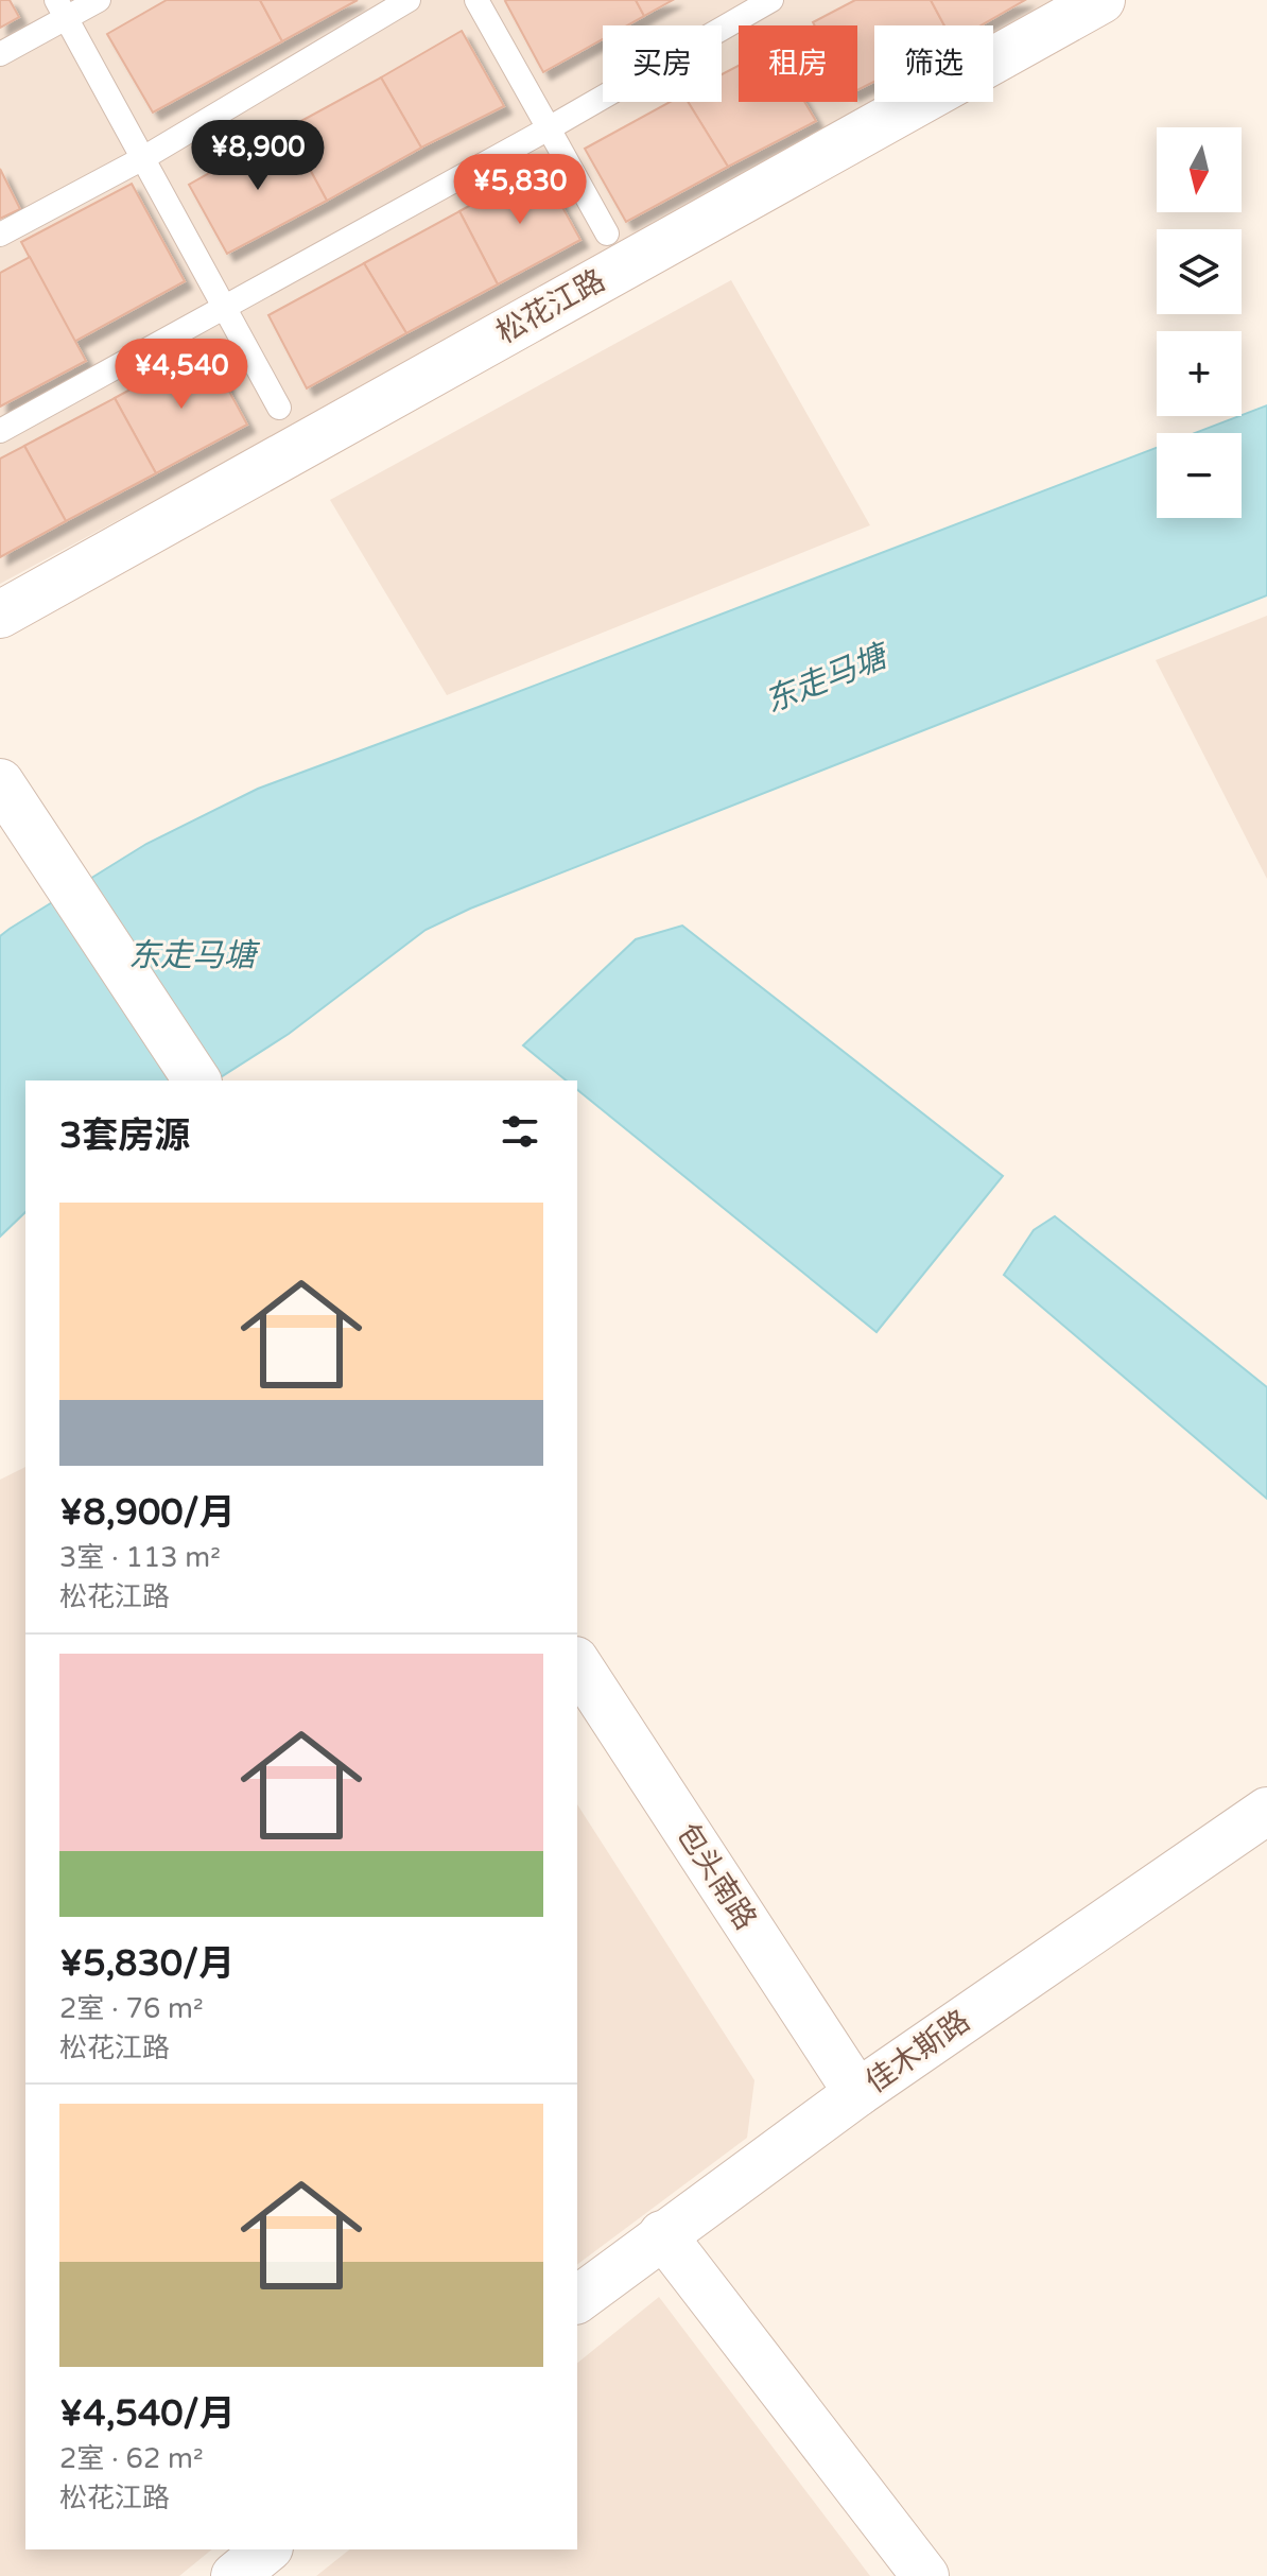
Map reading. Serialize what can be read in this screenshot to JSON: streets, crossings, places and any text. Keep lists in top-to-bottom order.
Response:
{
  "streets": {
    "street": ["松花江路", "包头南路", "佳木斯路"]
  },
  "crossings": [
    ["包头南路", "佳木斯路"]
  ],
  "water": ["东走马塘"],
  "north": "bottom",
  "page": {
    "chip": ["买房", "租房", "筛选"],
    "price": ["¥8,900", "¥5,830", "¥4,540"],
    "map_buttons": ["+", "−"],
    "heading": "3套房源",
    "list": [
      {
        "name": "¥8,900/月",
        "note": "3室 · 113 m² · 松花江路"
      },
      {
        "name": "¥5,830/月",
        "note": "2室 · 76 m² · 松花江路"
      },
      {
        "name": "¥4,540/月",
        "note": "2室 · 62 m² · 松花江路"
      }
    ]
  }
}
